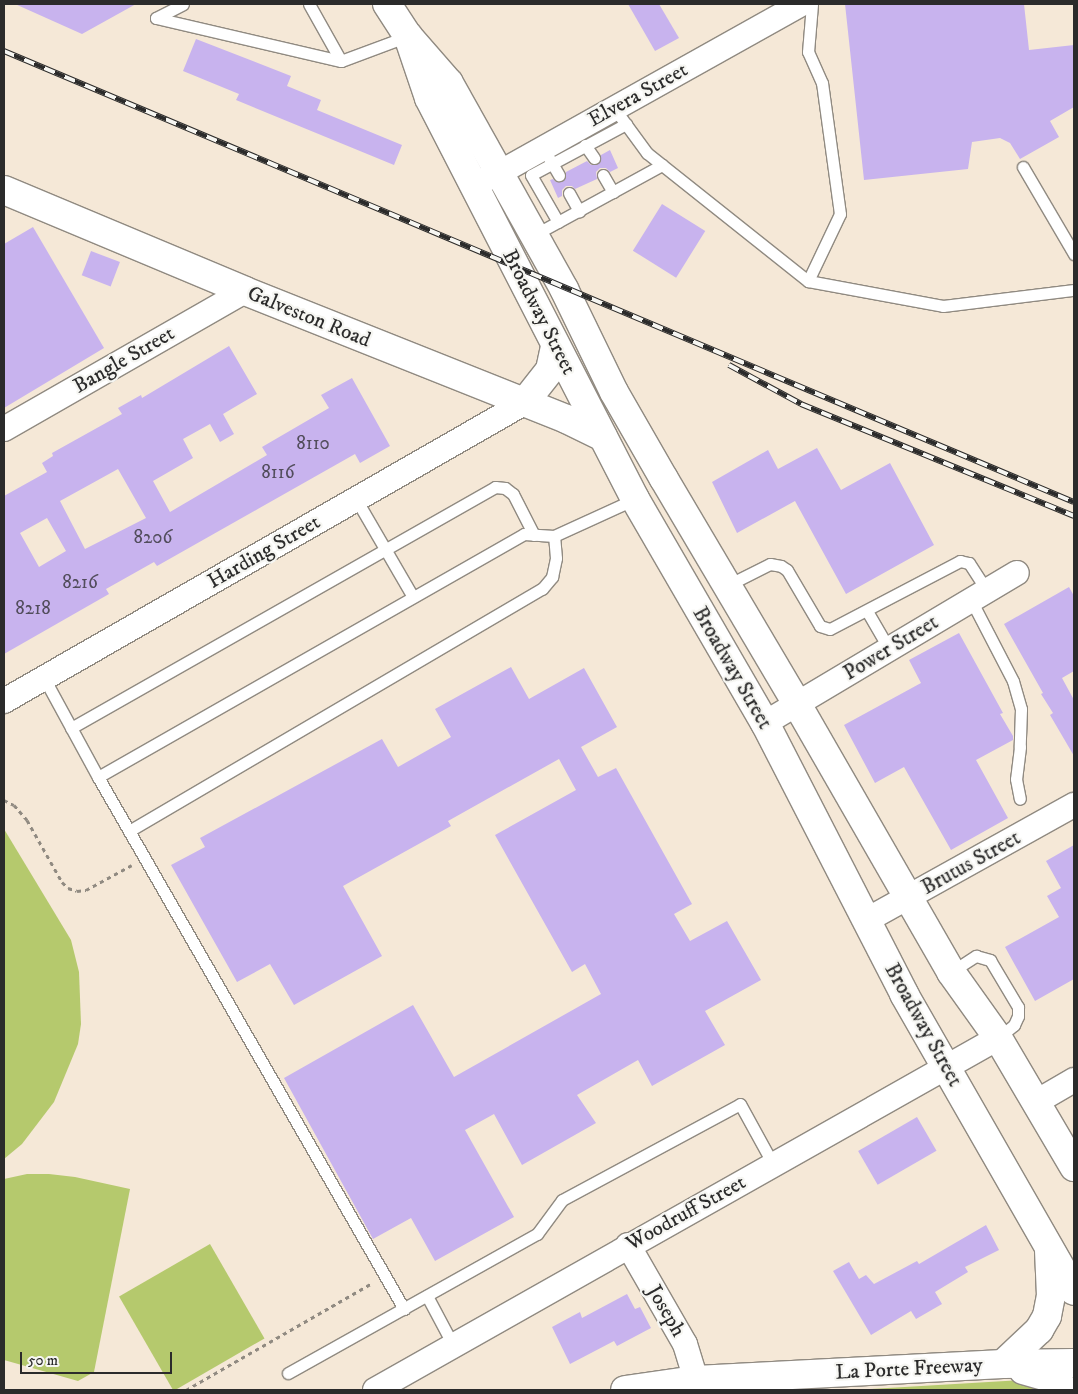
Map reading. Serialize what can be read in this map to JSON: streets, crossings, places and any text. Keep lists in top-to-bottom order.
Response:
{
  "streets": {
    "main road": ["Broadway Street", "Galveston Road", "La Porte Freeway"],
    "street": [
      "Elvera Street",
      "Bangle Street",
      "Harding Street",
      "Power Street",
      "Brutus Street",
      "Woodruff Street",
      "Joseph"
    ]
  },
  "crossings": [
    ["Elvera Street", "Broadway Street"],
    ["Broadway Street", "Galveston Road"],
    ["Broadway Street", "Power Street"],
    ["Broadway Street", "Brutus Street"],
    ["Broadway Street", "Woodruff Street"],
    ["Galveston Road", "Bangle Street"],
    ["Galveston Road", "Harding Street"],
    ["Woodruff Street", "Joseph"],
    ["Joseph", "La Porte Freeway"]
  ],
  "house_numbers": [
    "8110",
    "8116",
    "8206",
    "8216",
    "8218"
  ],
  "scale_bar": "50 m"
}
